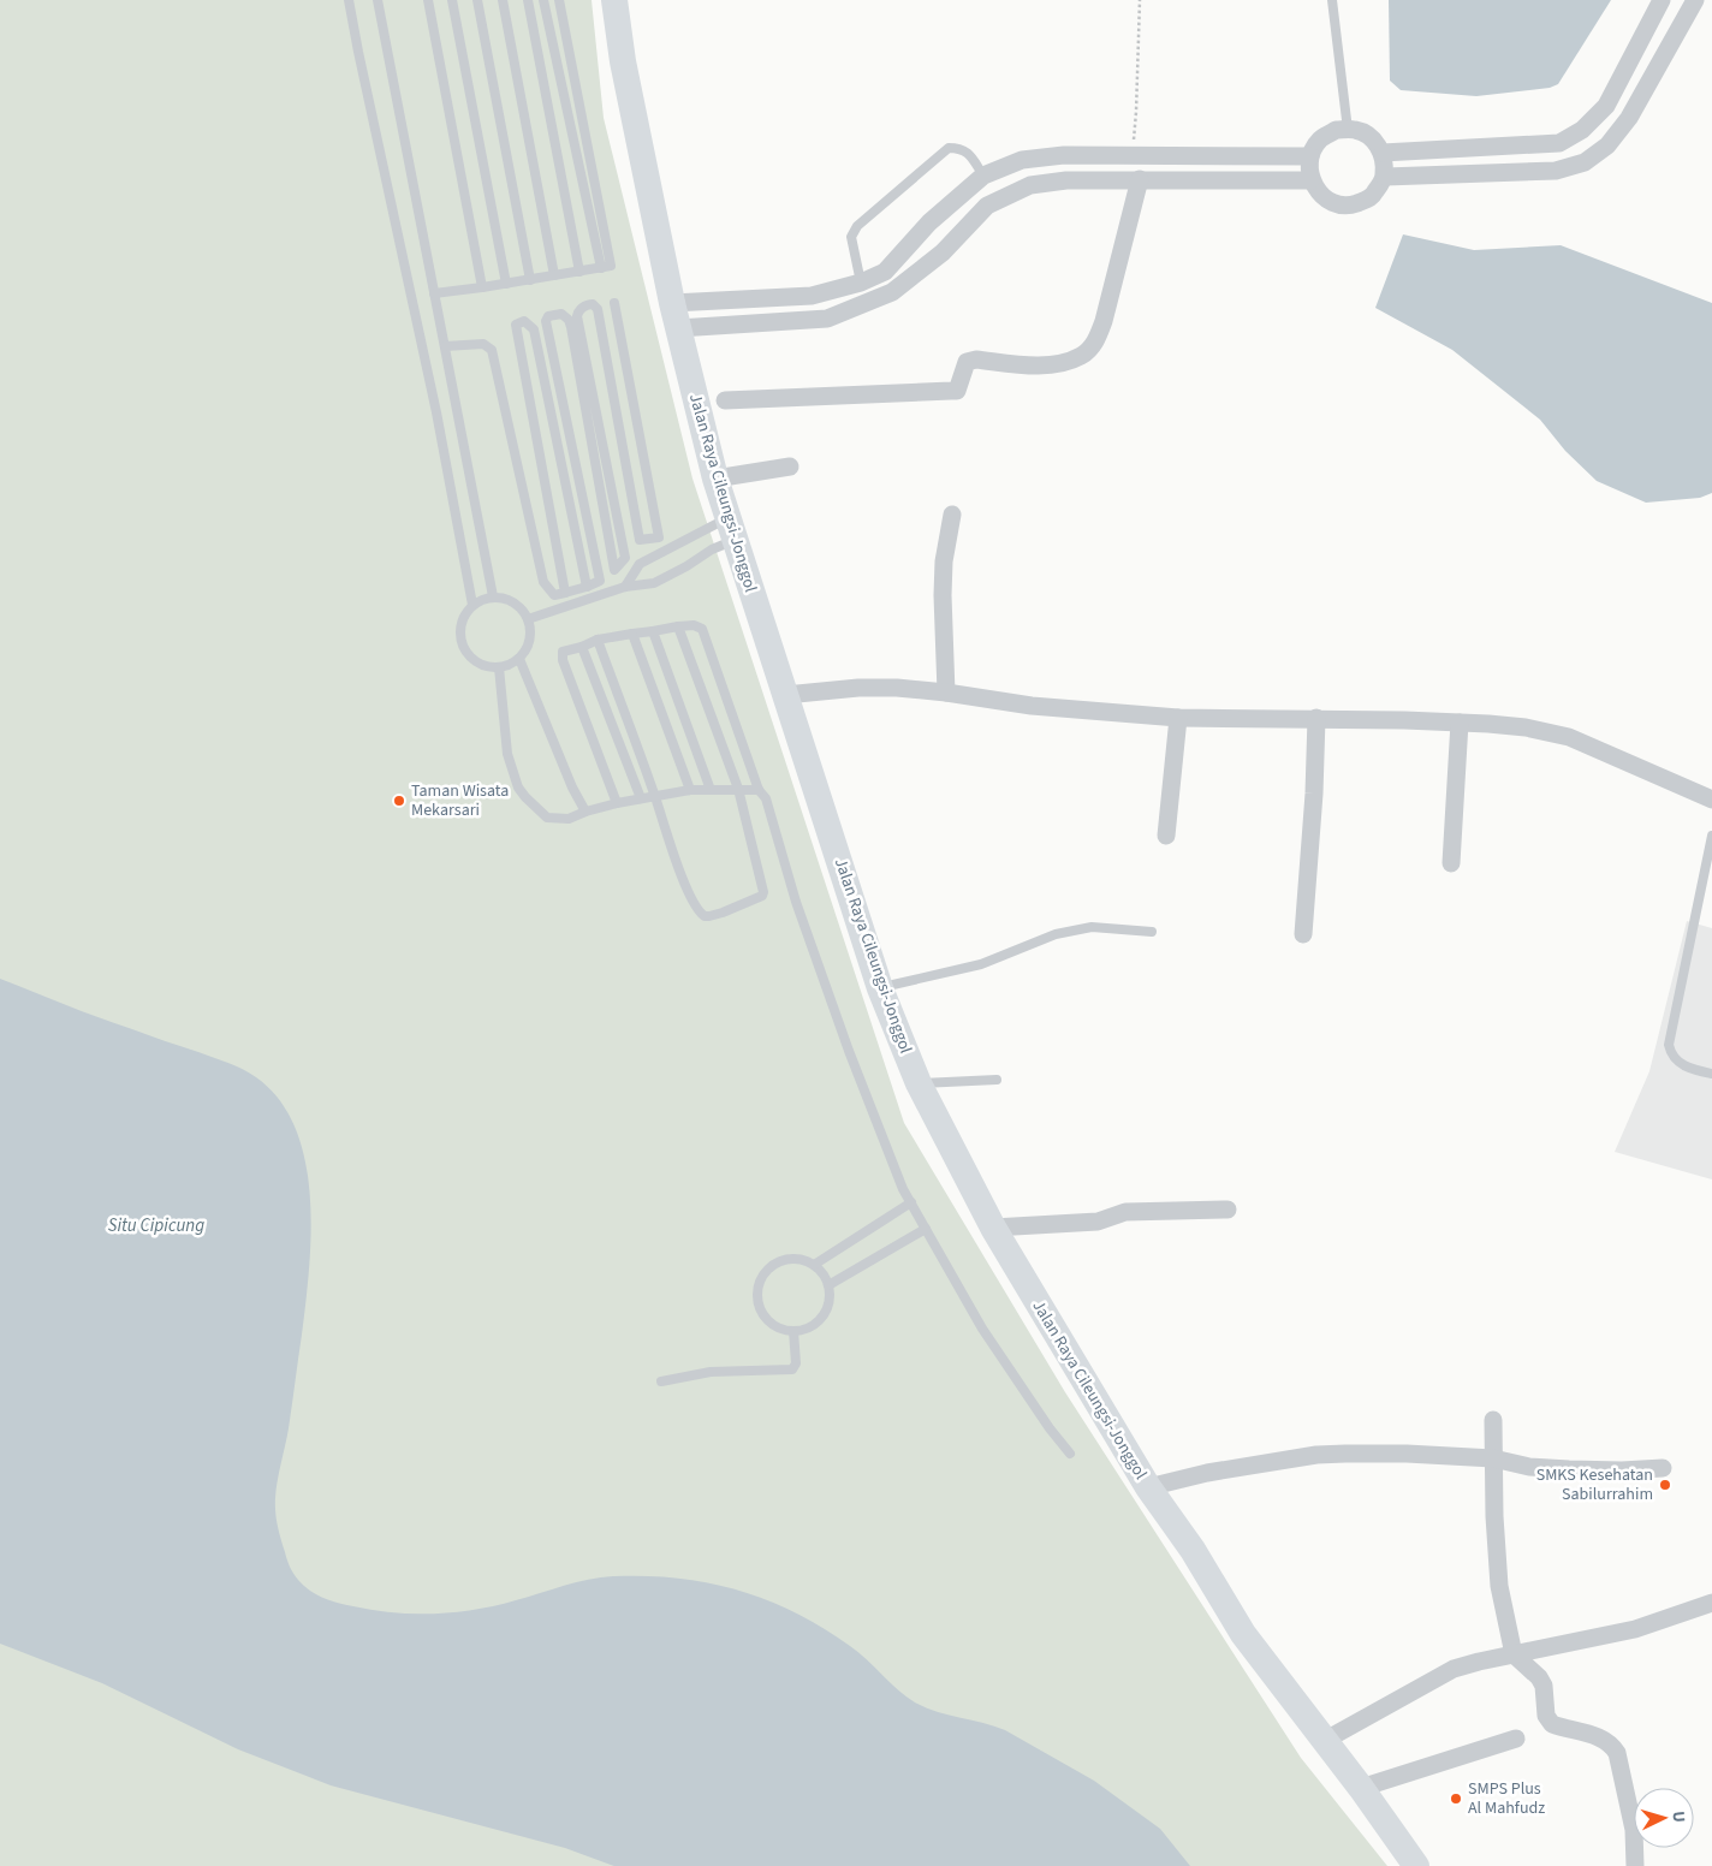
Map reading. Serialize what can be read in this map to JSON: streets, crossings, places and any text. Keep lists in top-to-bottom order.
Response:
{
  "streets": {
    "main road": ["Jalan Raya Cileungsi-Jonggol"]
  },
  "water": ["Situ Cipicung"],
  "places": ["Taman Wisata Mekarsari", "SMKS Kesehatan Sabilurrahim", "SMPS Plus Al Mahfudz"],
  "north": "right"
}
